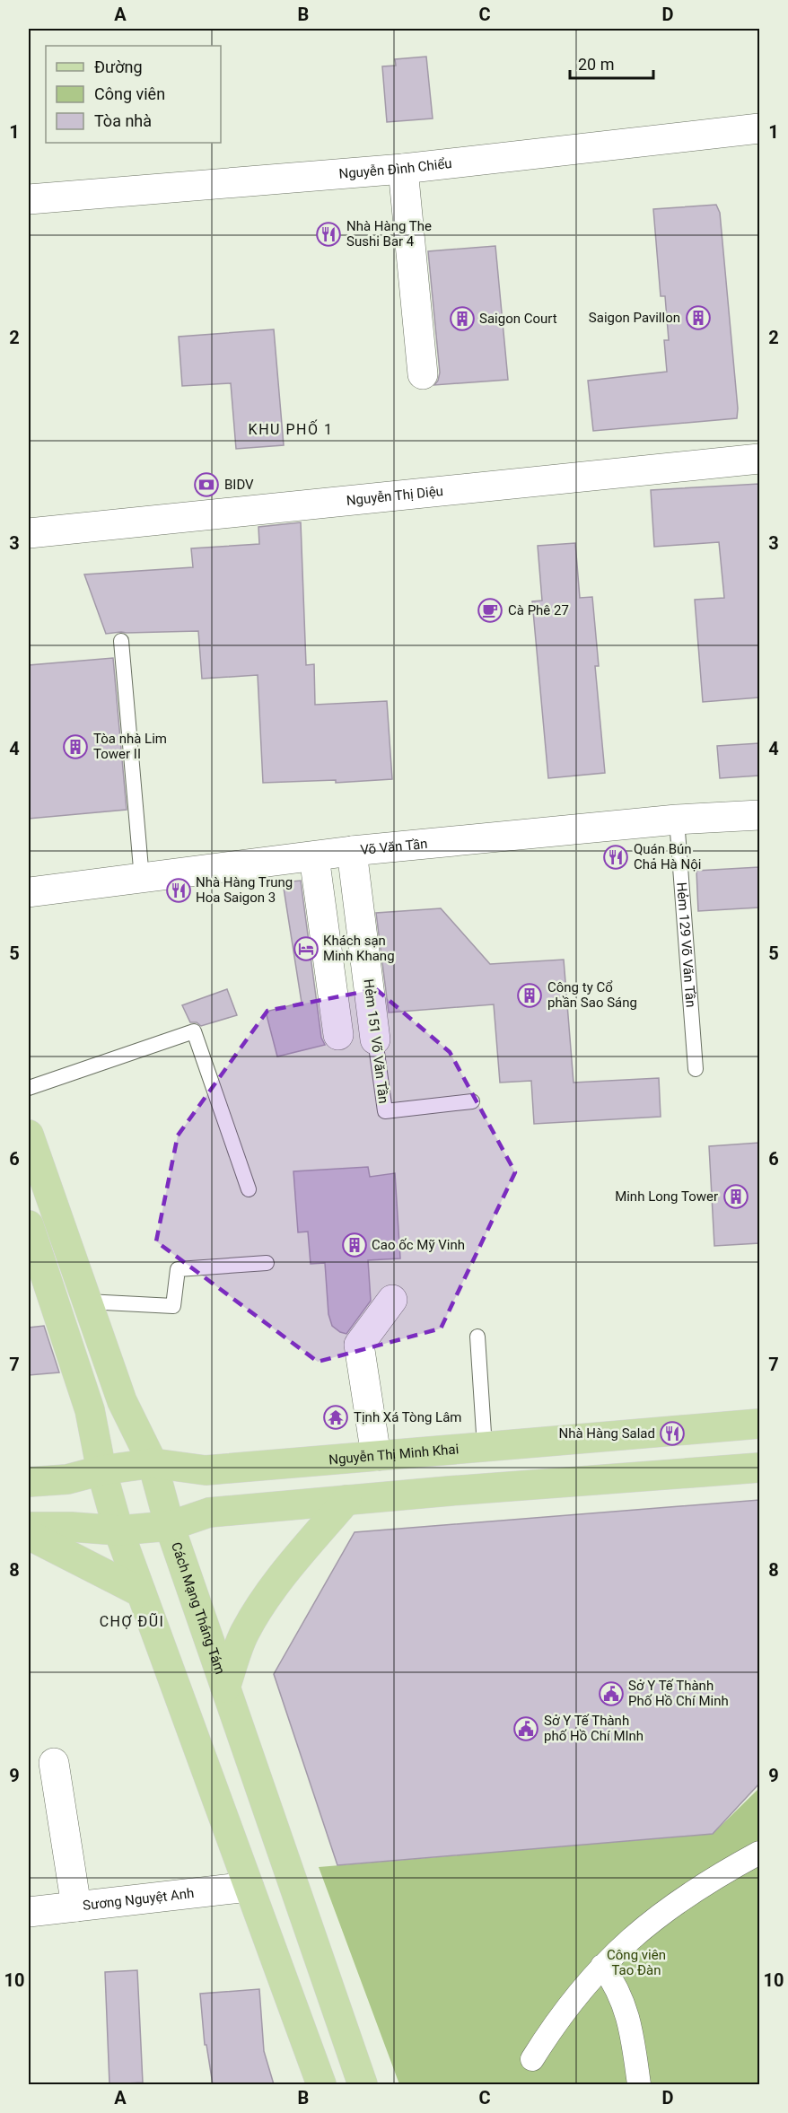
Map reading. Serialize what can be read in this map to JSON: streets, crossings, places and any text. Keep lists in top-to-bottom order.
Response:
{
  "streets": {
    "main road": ["Nguyễn Thị Minh Khai", "Cách Mạng Tháng Tám"],
    "street": [
      "Nguyễn Đình Chiểu",
      "Nguyễn Thị Diệu",
      "Võ Văn Tần",
      "Hẻm 151 Võ Văn Tần",
      "Sương Nguyệt Anh"
    ],
    "lane": ["Hẻm 129 Võ Văn Tần"]
  },
  "crossings": [
    ["Võ Văn Tần", "Hẻm 129 Võ Văn Tần"],
    ["Võ Văn Tần", "Hẻm 151 Võ Văn Tần"],
    ["Nguyễn Thị Minh Khai", "Cách Mạng Tháng Tám"]
  ],
  "districts": ["KHU PHỐ 1", "CHỢ ĐŨI"],
  "parks": ["Công viên Tao Đàn"],
  "places": {
    "restaurant": [
      "Nhà Hàng The Sushi Bar 4",
      "Quán Bún Chả Hà Nội",
      "Nhà Hàng Trung Hoa Saigon 3",
      "Nhà Hàng Salad"
    ],
    "building": [
      "Saigon Pavillon",
      "Saigon Court",
      "Tòa nhà Lim Tower II",
      "Công ty Cổ phần Sao Sáng",
      "Minh Long Tower",
      "Cao ốc Mỹ Vinh"
    ],
    "bank": ["BIDV"],
    "cafe": ["Cà Phê 27"],
    "hotel": ["Khách sạn Minh Khang"],
    "temple": ["Tịnh Xá Tòng Lâm"],
    "public building": ["Sở Y Tế Thành Phố Hồ Chí Minh", "Sở Y Tế Thành phố Hồ Chí MInh"]
  },
  "legend": ["Đường", "Công viên", "Tòa nhà"],
  "scale_bar": "20 m",
  "grid": {
    "columns": [
      "A",
      "B",
      "C",
      "D"
    ],
    "rows": [
      "1",
      "2",
      "3",
      "4",
      "5",
      "6",
      "7",
      "8",
      "9",
      "10"
    ]
  }
}
